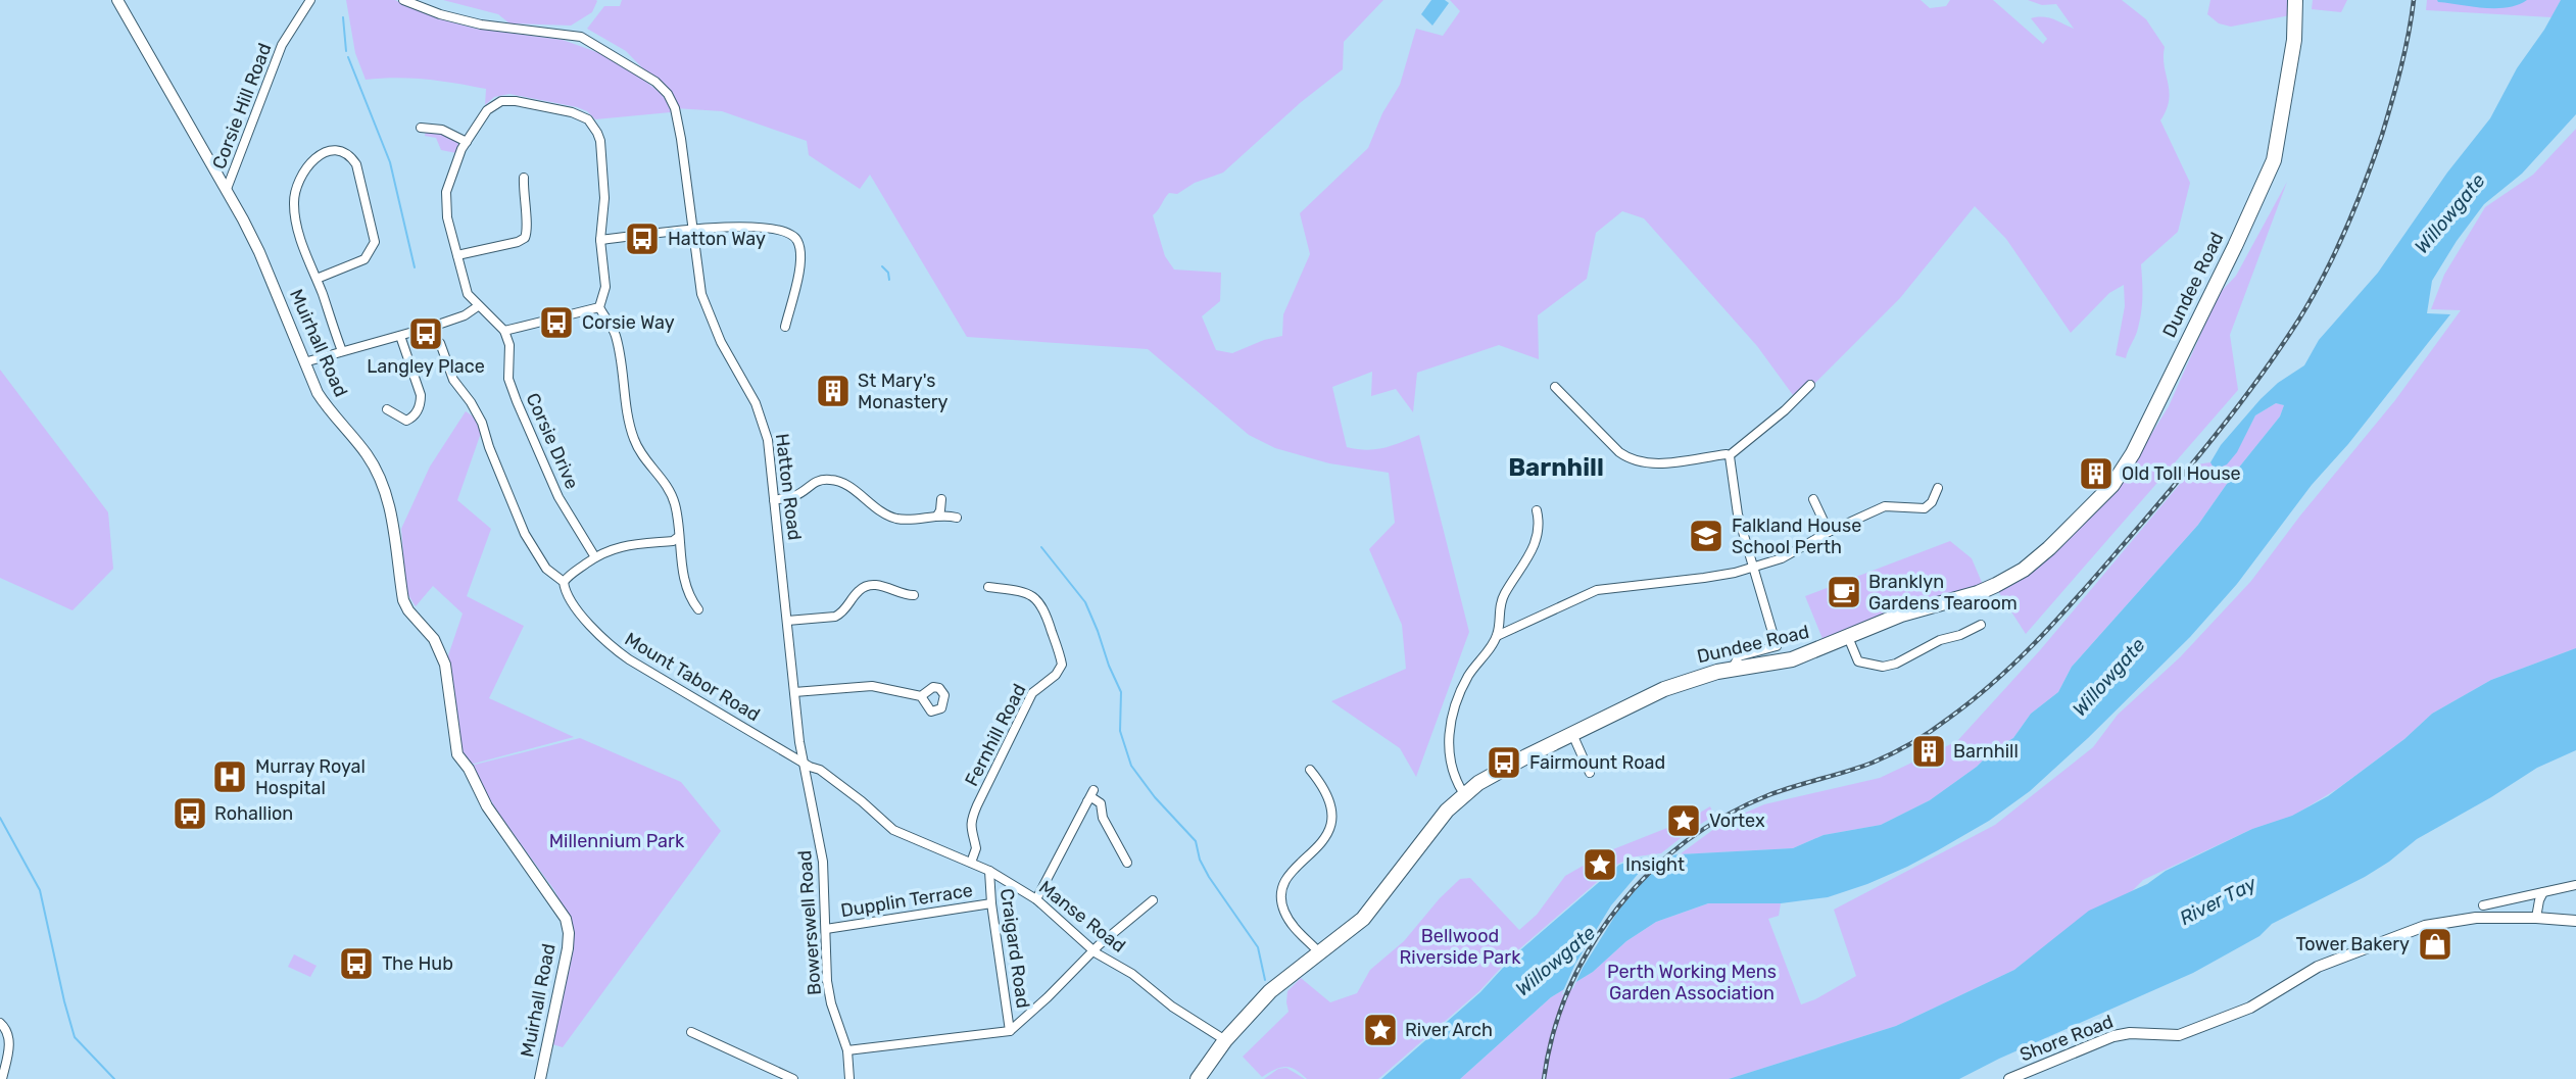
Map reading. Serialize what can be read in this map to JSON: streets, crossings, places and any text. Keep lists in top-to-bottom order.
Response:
{
  "streets": {
    "main road": ["Dundee Road"],
    "street": [
      "Corsie Hill Road",
      "Muirhall Road",
      "Corsie Drive",
      "Hatton Road",
      "Mount Tabor Road",
      "Fernhill Road",
      "Dupplin Terrace",
      "Manse Road",
      "Bowerswell Road",
      "Craigard Road",
      "Shore Road"
    ]
  },
  "crossings": [
    ["Corsie Hill Road", "Muirhall Road"],
    ["Dundee Road", "Manse Road"],
    ["Hatton Road", "Mount Tabor Road"],
    ["Hatton Road", "Manse Road"],
    ["Hatton Road", "Bowerswell Road"],
    ["Mount Tabor Road", "Manse Road"],
    ["Mount Tabor Road", "Bowerswell Road"],
    ["Fernhill Road", "Manse Road"],
    ["Dupplin Terrace", "Bowerswell Road"],
    ["Dupplin Terrace", "Craigard Road"],
    ["Manse Road", "Bowerswell Road"],
    ["Manse Road", "Craigard Road"]
  ],
  "districts": ["Barnhill"],
  "water": ["Willowgate", "River Tay"],
  "parks": ["Millennium Park", "Bellwood Riverside Park", "Perth Working Mens Garden Association"],
  "places": {
    "bus stop": [
      "Hatton Way",
      "Corsie Way",
      "Langley Place",
      "Fairmount Road",
      "Rohallion",
      "The Hub"
    ],
    "building": ["St Mary's Monastery", "Old Toll House", "Barnhill"],
    "school or university": ["Falkland House School Perth"],
    "cafe": ["Branklyn Gardens Tearoom"],
    "hospital": ["Murray Royal Hospital"],
    "place": ["Vortex", "Insight", "River Arch"],
    "shop": ["Tower Bakery"]
  }
}
